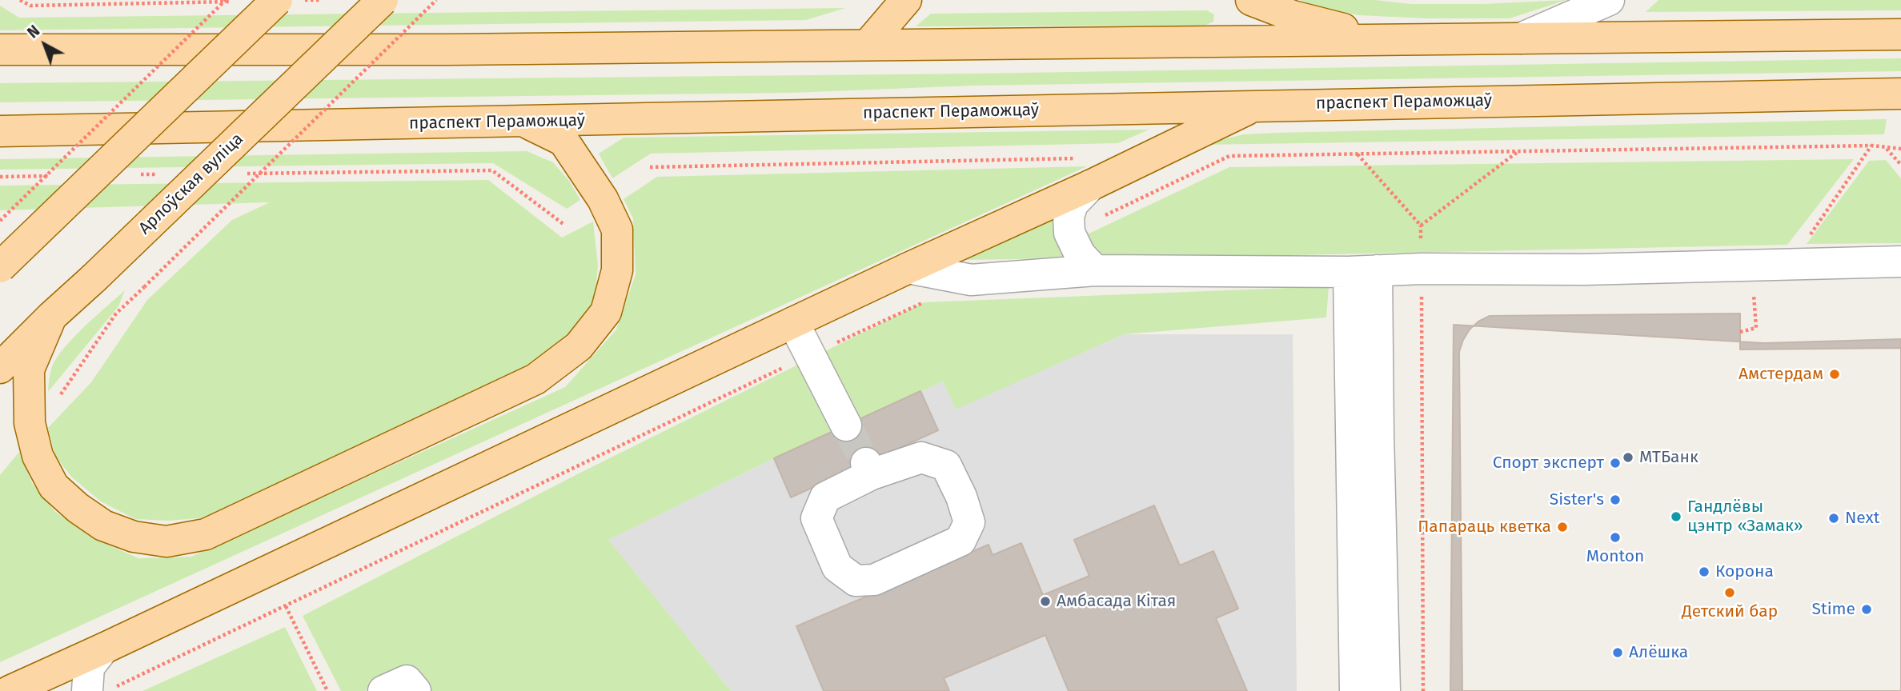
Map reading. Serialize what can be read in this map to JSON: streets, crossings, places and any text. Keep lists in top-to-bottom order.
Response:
{
  "streets": {
    "main road": ["праспект Пераможцаў", "Арлоўская вуліца"]
  },
  "places": [
    "Амстердам",
    "МТБанк",
    "Спорт эксперт",
    "Sister's",
    "Гандлёвы цэнтр «Замак»",
    "Next",
    "Папараць кветка",
    "Monton",
    "Корона",
    "Детский бар",
    "Амбасада Кітая",
    "Stime",
    "Алёшка"
  ],
  "north": "top left"
}
